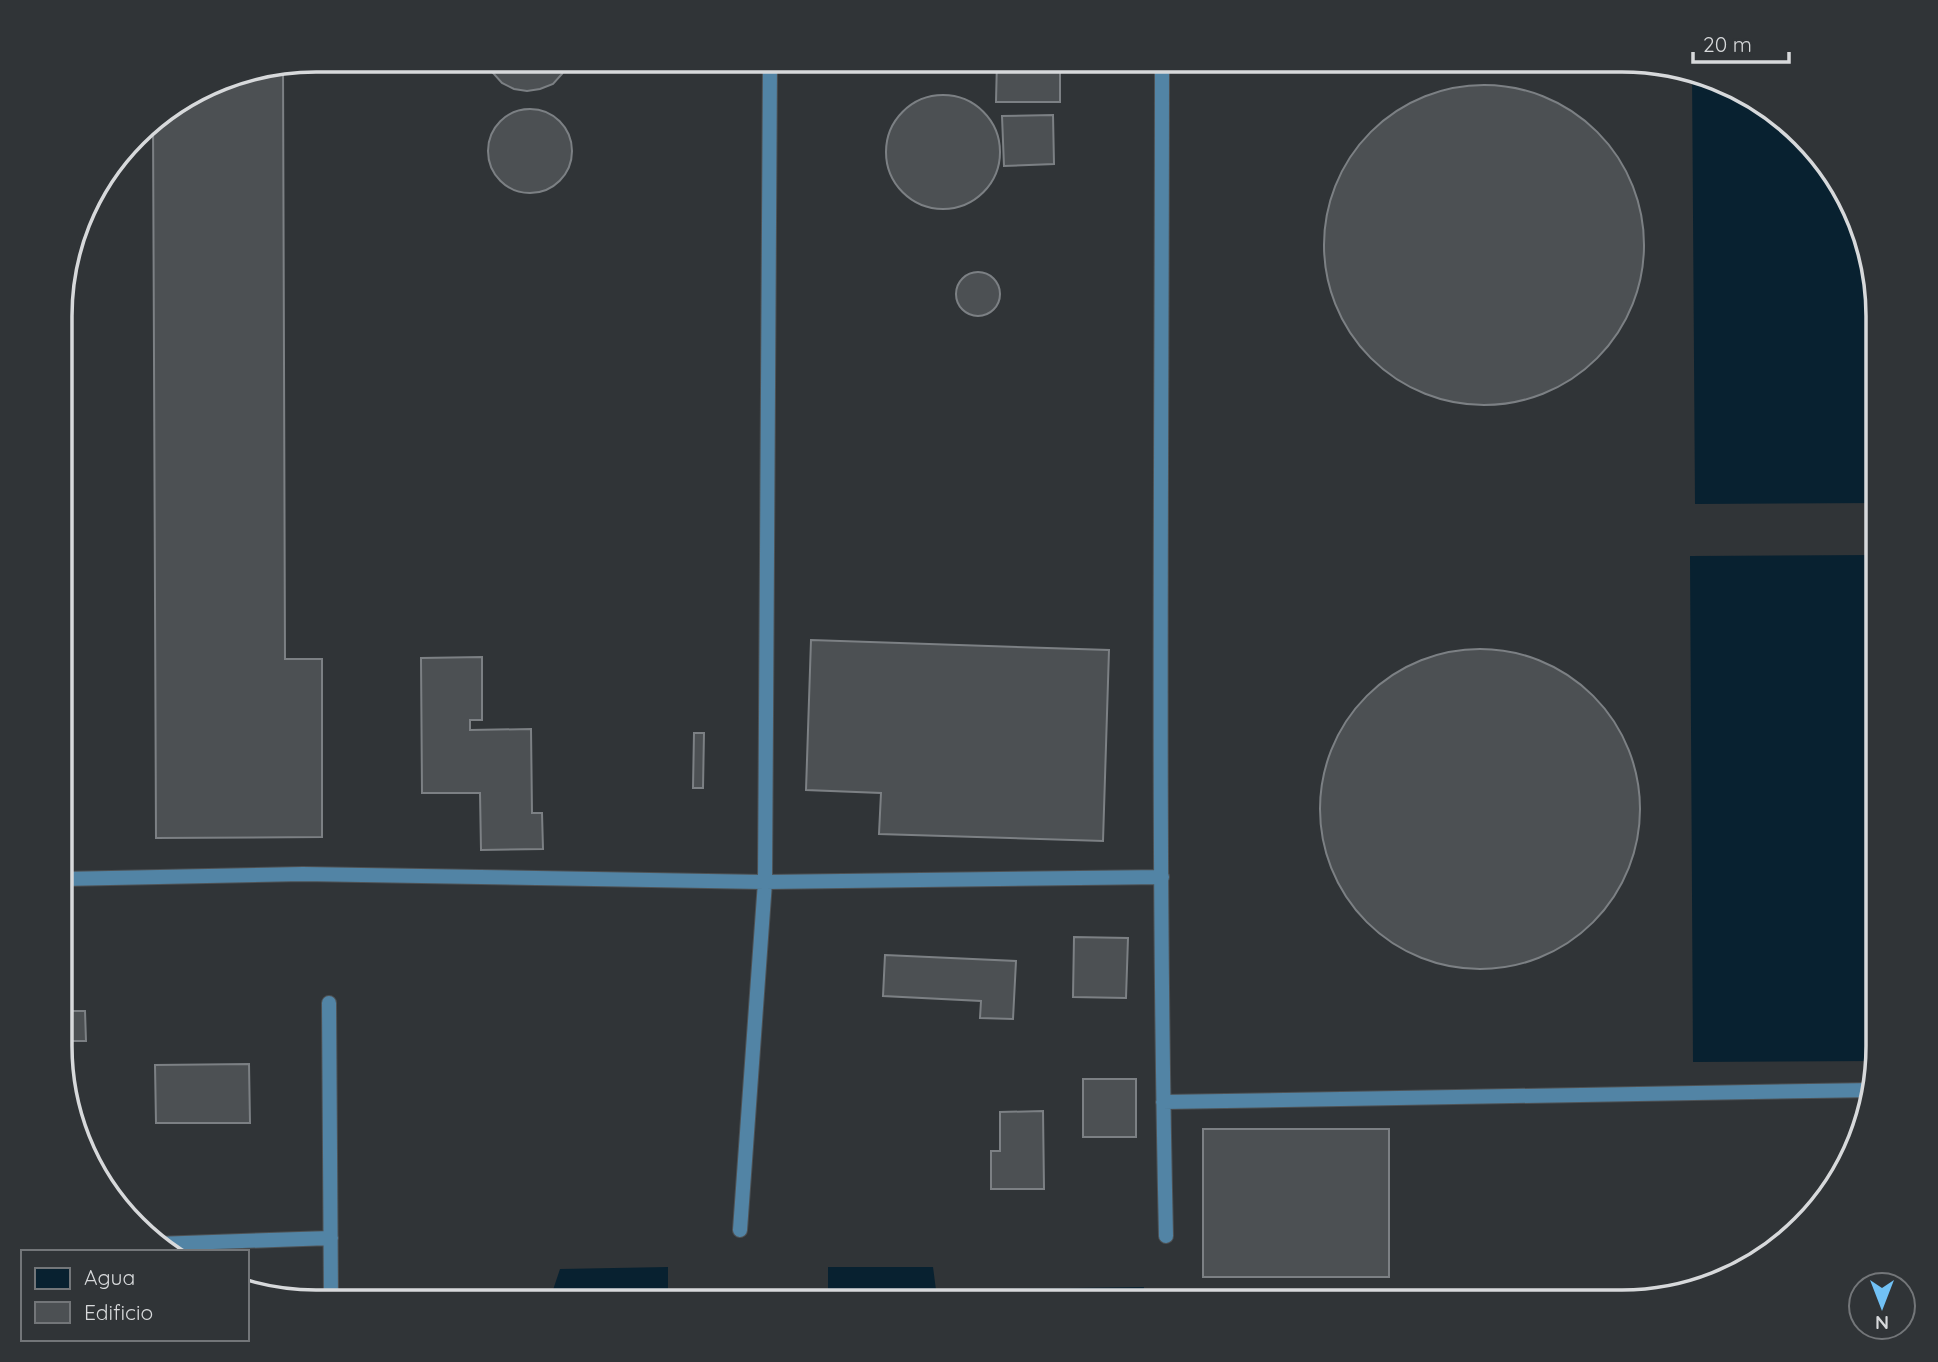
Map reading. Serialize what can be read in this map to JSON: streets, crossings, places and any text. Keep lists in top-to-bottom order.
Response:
{
  "legend": ["Agua", "Edificio"],
  "scale_bar": "20 m",
  "north": "bottom"
}
